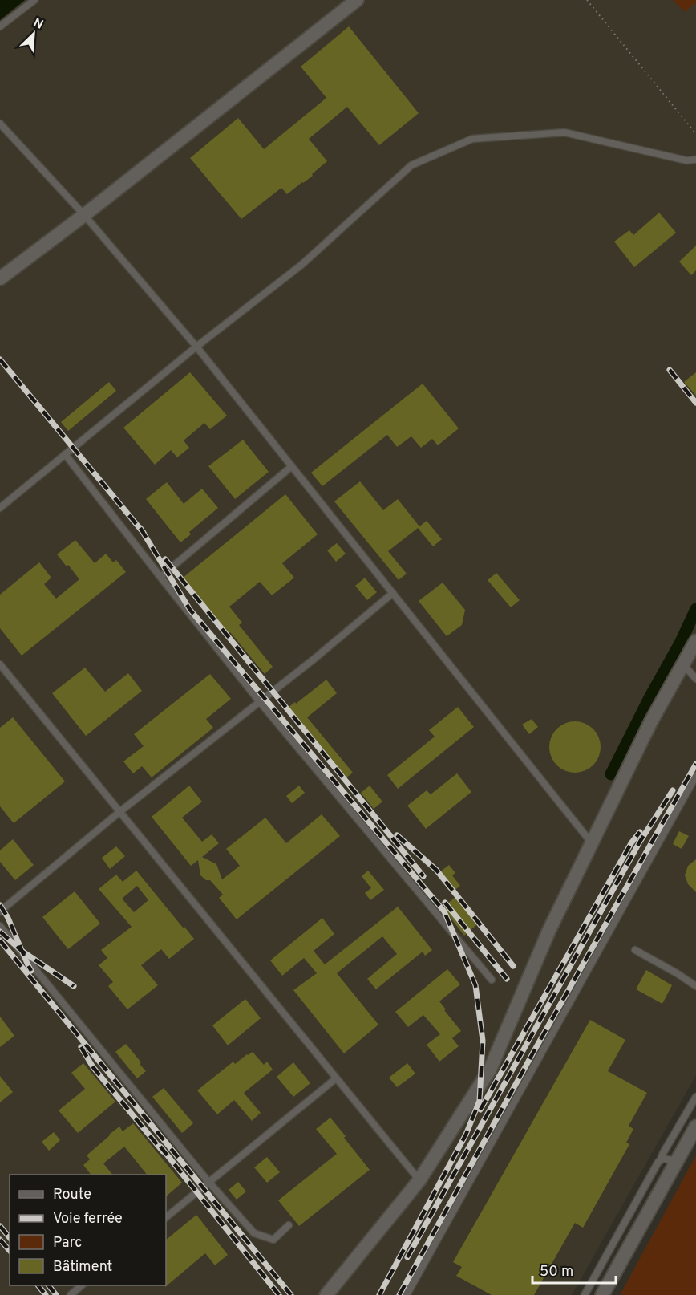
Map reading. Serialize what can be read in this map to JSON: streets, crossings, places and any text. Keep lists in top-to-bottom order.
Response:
{
  "legend": [
    "Route",
    "Voie ferrée",
    "Parc",
    "Bâtiment"
  ],
  "scale_bar": "50 m",
  "north": "top right"
}
